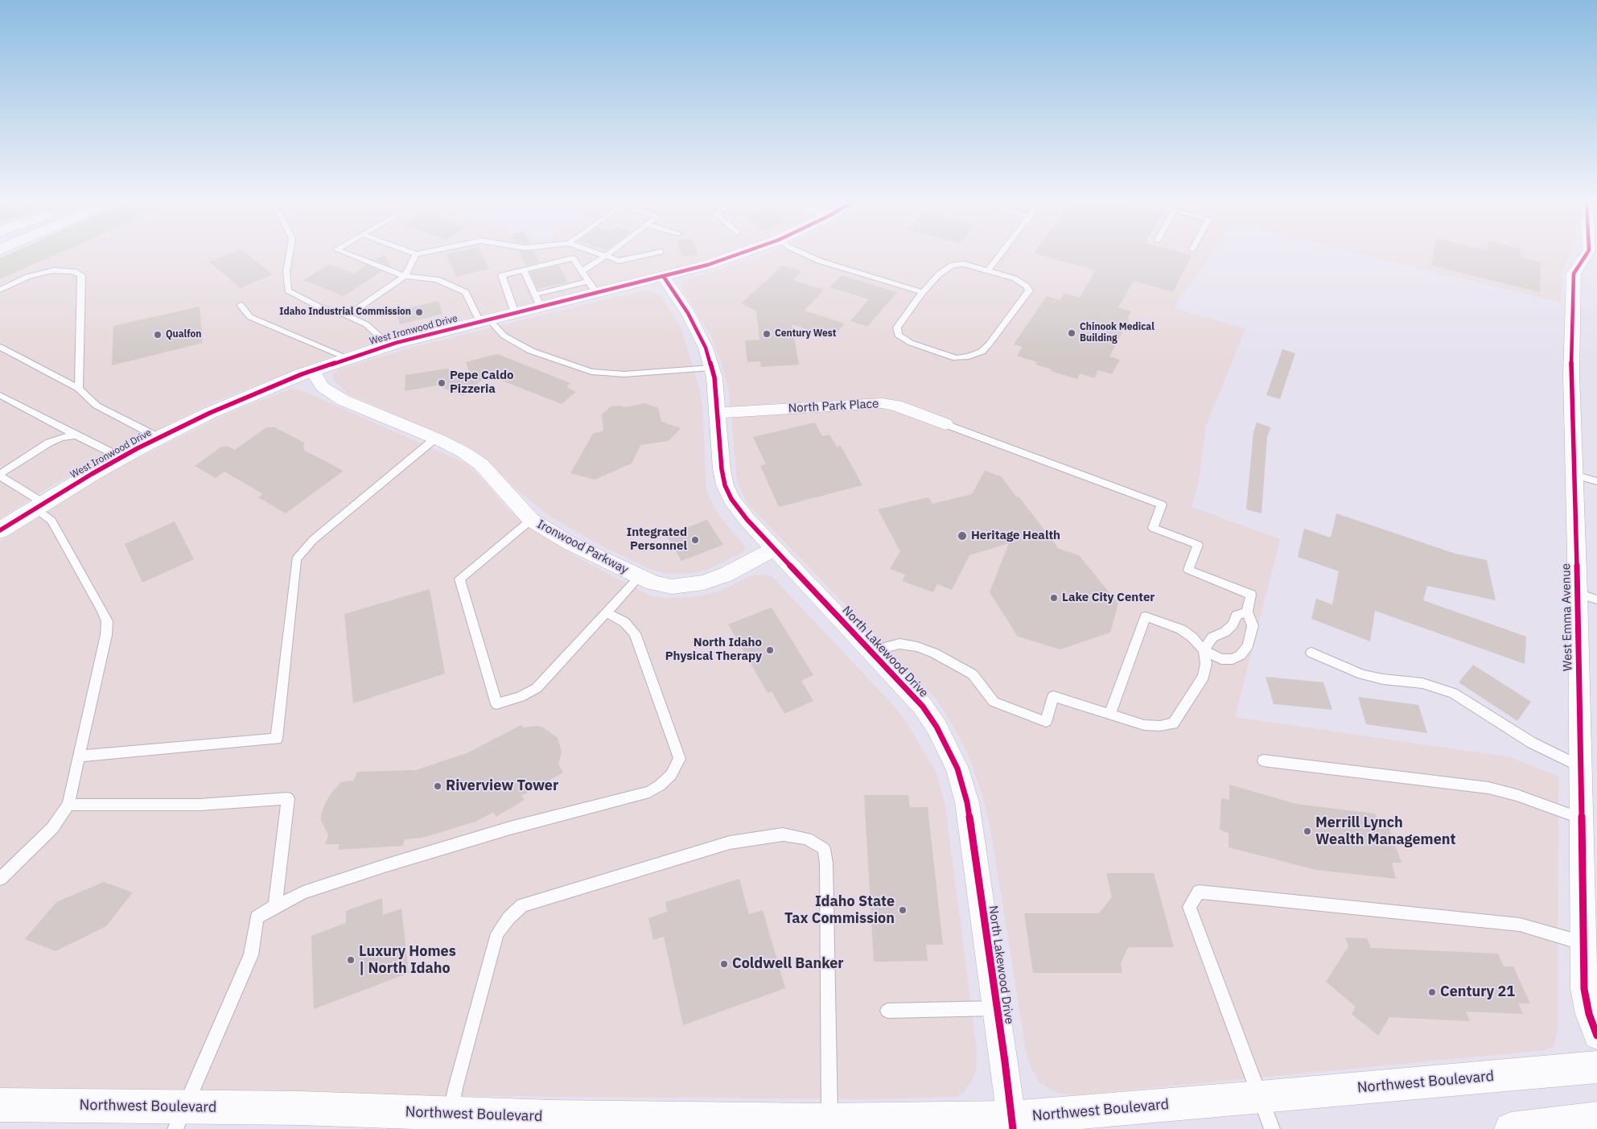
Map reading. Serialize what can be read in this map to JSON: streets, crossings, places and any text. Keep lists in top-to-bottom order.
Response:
{
  "streets": {
    "main road": ["West Ironwood Drive", "Northwest Boulevard"],
    "street": [
      "North Park Place",
      "Ironwood Parkway",
      "West Emma Avenue",
      "North Lakewood Drive"
    ]
  },
  "crossings": [
    ["West Ironwood Drive", "Ironwood Parkway"],
    ["West Ironwood Drive", "North Lakewood Drive"],
    ["North Park Place", "North Lakewood Drive"],
    ["Ironwood Parkway", "North Lakewood Drive"],
    ["North Lakewood Drive", "Northwest Boulevard"]
  ],
  "places": [
    "Idaho Industrial Commission",
    "Chinook Medical Building",
    "Century West",
    "Qualfon",
    "Pepe Caldo Pizzeria",
    "Heritage Health",
    "Integrated Personnel",
    "Lake City Center",
    "North Idaho Physical Therapy",
    "Riverview Tower",
    "Merrill Lynch Wealth Management",
    "Idaho State Tax Commission",
    "Luxury Homes | North Idaho",
    "Coldwell Banker",
    "Century 21"
  ]
}
